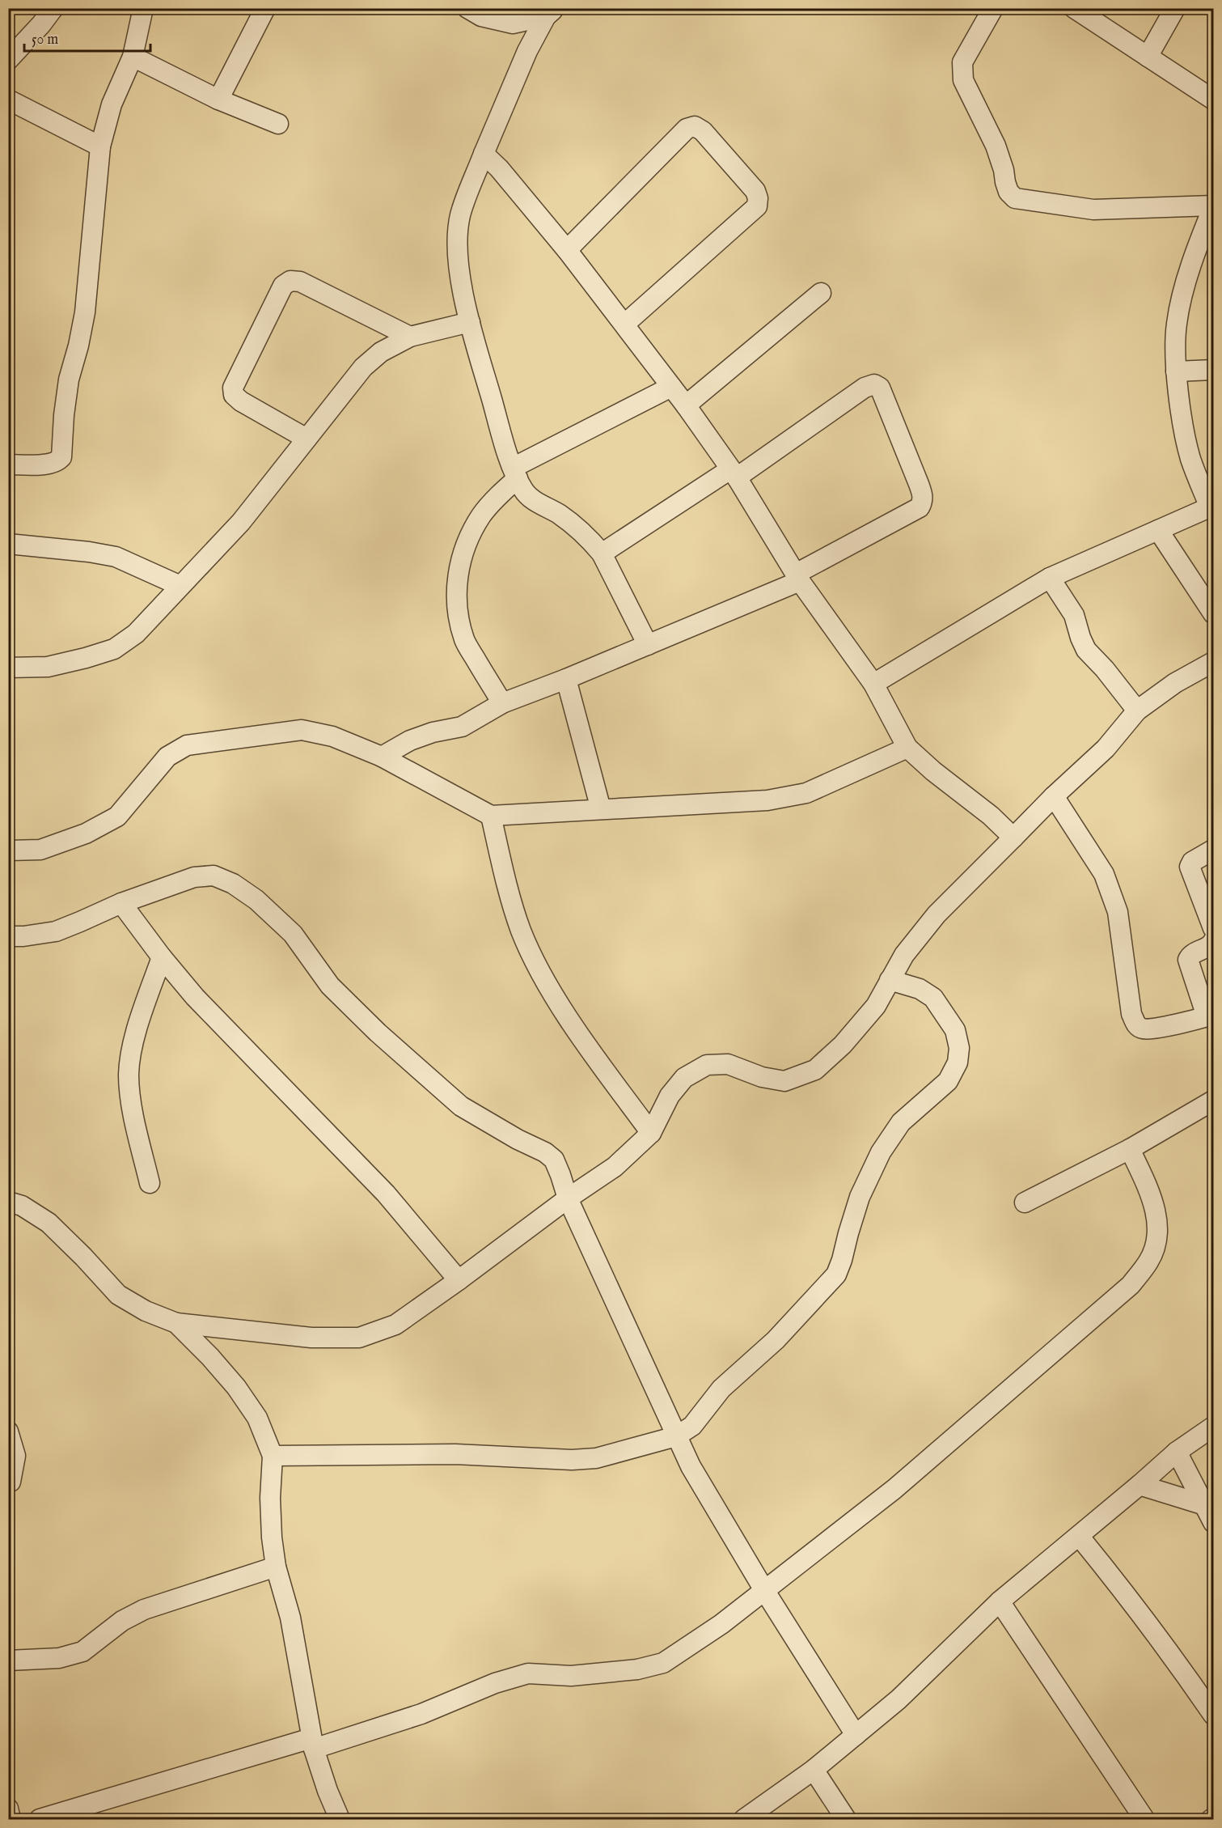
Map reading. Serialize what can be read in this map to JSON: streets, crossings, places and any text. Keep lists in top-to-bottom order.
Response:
{
  "scale_bar": "50 m"
}
